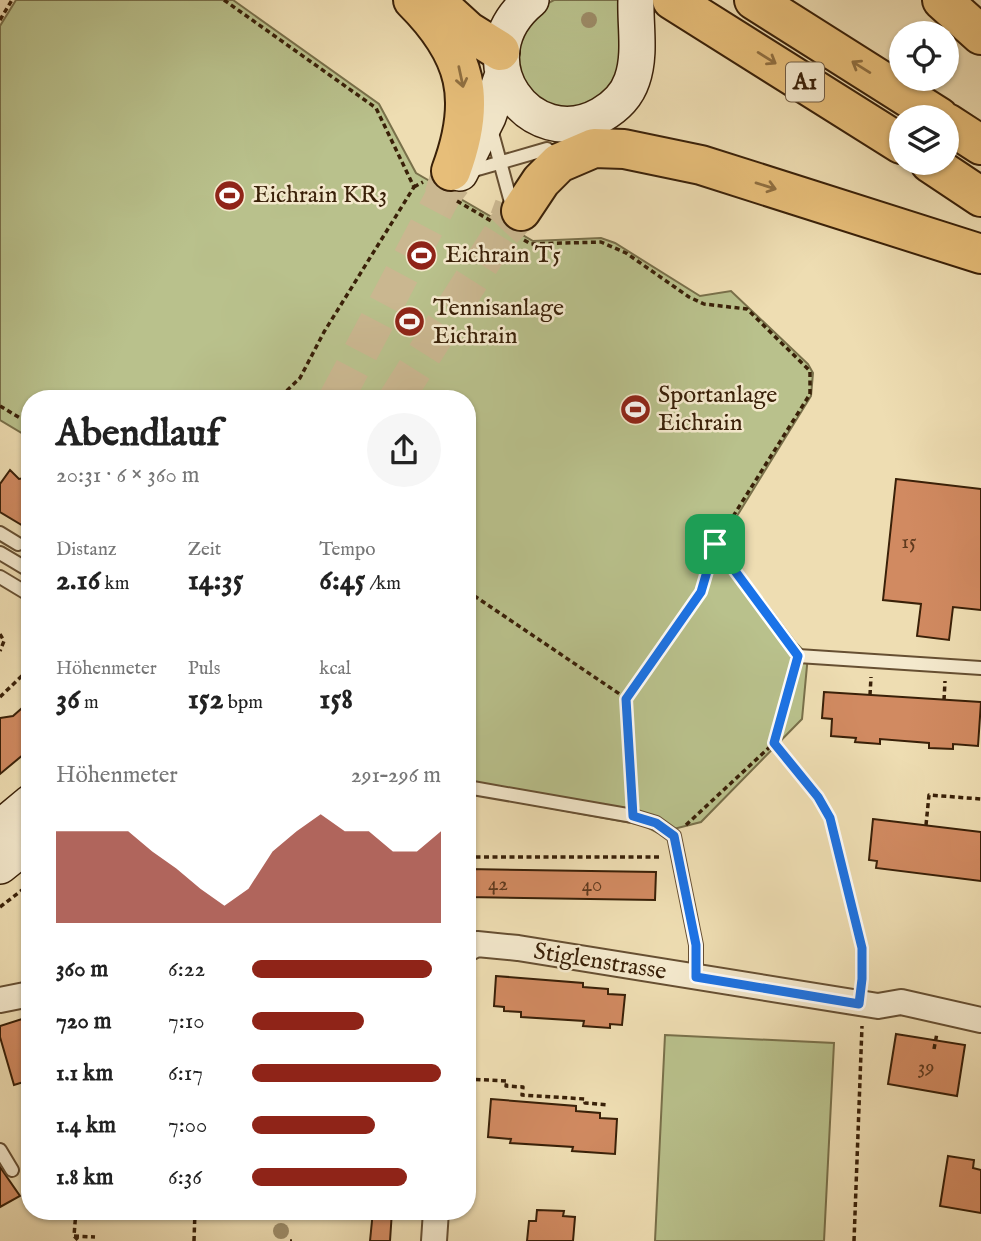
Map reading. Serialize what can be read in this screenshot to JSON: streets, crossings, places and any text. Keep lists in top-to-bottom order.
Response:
{
  "streets": {
    "highway": ["A1"],
    "street": ["Stiglenstrasse"]
  },
  "places": {
    "sports": [
      "Eichrain KR3",
      "Eichrain T5",
      "Tennisanlage Eichrain",
      "Sportanlage Eichrain"
    ]
  },
  "house_numbers": [
    "15",
    "42",
    "40",
    "39"
  ],
  "page": {
    "heading": ["Abendlauf", "20:31 · 6 × 360 m"],
    "stats": [
      ["Distanz", "2.16 km"],
      ["Zeit", "14:35"],
      ["Tempo", "6:45 /km"],
      ["Höhenmeter", "36 m"],
      ["Puls", "152 bpm"],
      ["kcal", "158"]
    ],
    "chart": ["Höhenmeter", "291–296 m"],
    "list": [
      {
        "name": "360 m",
        "note": "6:22"
      },
      {
        "name": "720 m",
        "note": "7:10"
      },
      {
        "name": "1.1 km",
        "note": "6:17"
      },
      {
        "name": "1.4 km",
        "note": "7:00"
      },
      {
        "name": "1.8 km",
        "note": "6:36"
      }
    ]
  }
}
